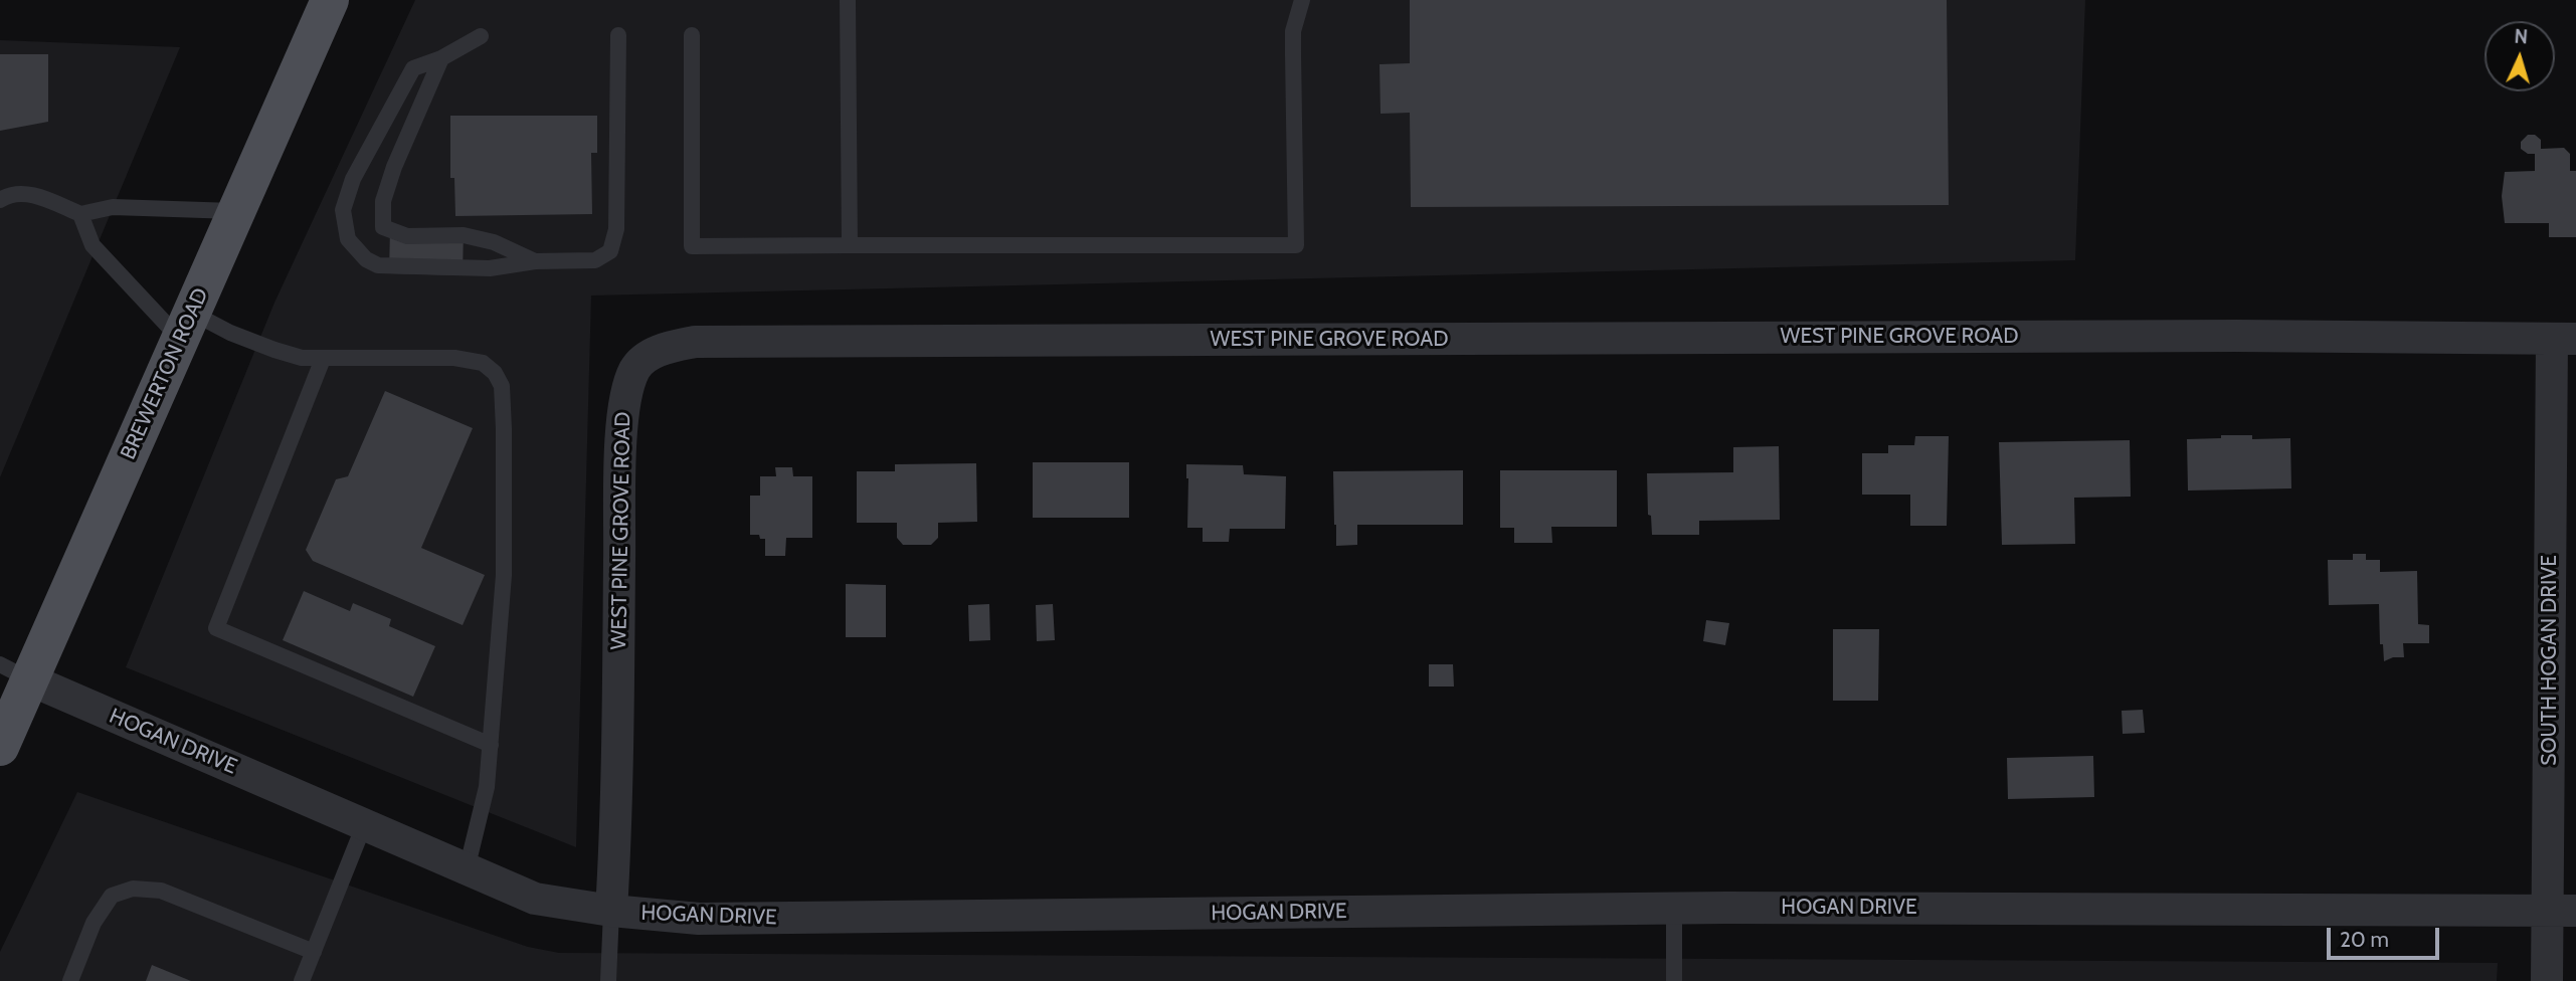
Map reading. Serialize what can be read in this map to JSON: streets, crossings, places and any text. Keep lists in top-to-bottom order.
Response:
{
  "streets": {
    "main road": ["BREWERTON ROAD"],
    "street": ["WEST PINE GROVE ROAD", "SOUTH HOGAN DRIVE", "HOGAN DRIVE"]
  },
  "crossings": [
    ["WEST PINE GROVE ROAD", "SOUTH HOGAN DRIVE"],
    ["WEST PINE GROVE ROAD", "HOGAN DRIVE"],
    ["BREWERTON ROAD", "HOGAN DRIVE"],
    ["SOUTH HOGAN DRIVE", "HOGAN DRIVE"]
  ],
  "scale_bar": "20 m",
  "north": "top"
}
